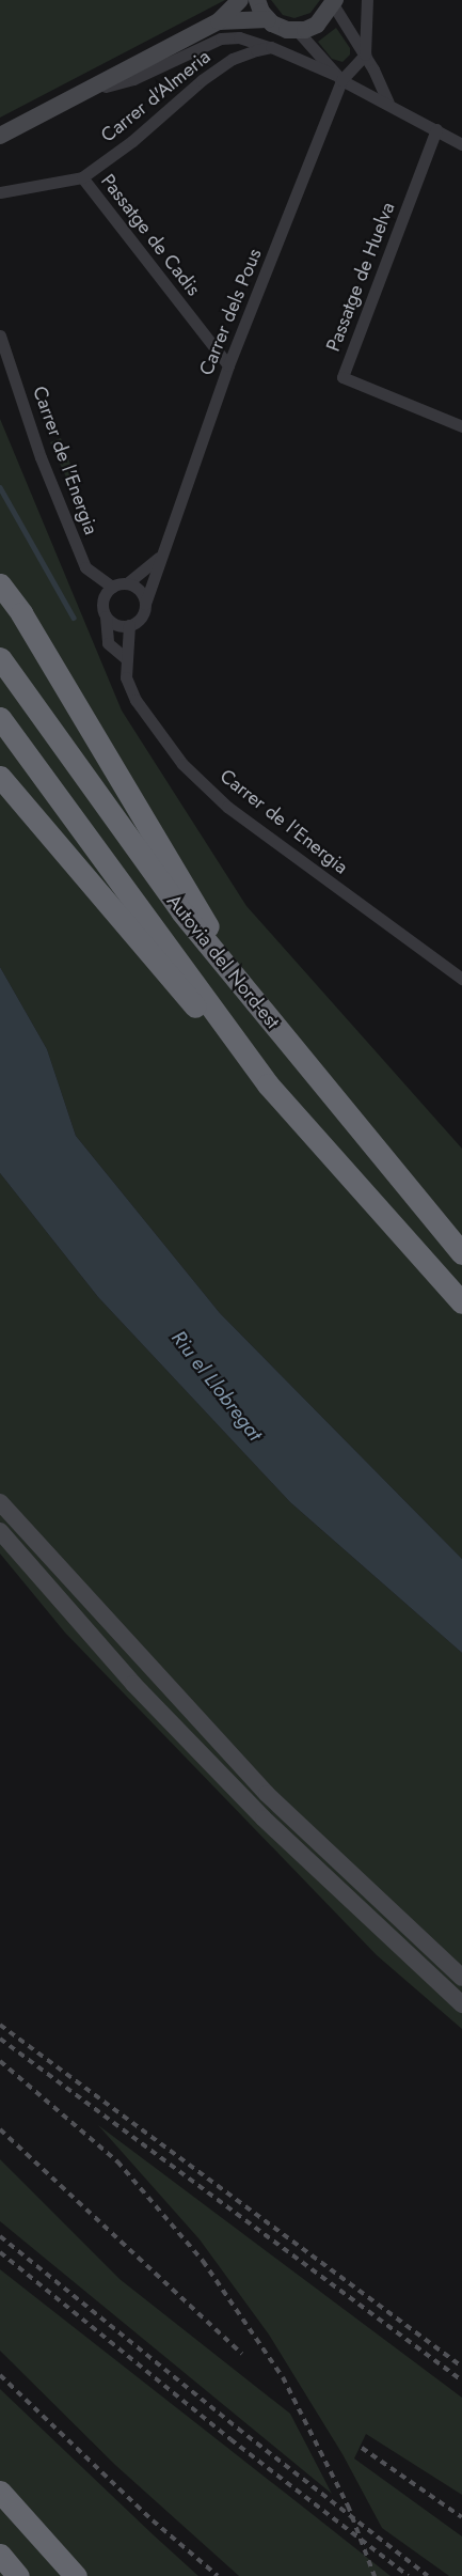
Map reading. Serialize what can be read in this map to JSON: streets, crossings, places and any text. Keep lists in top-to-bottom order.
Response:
{
  "streets": {
    "highway": ["Autovia del Nord-est"],
    "street": [
      "Carrer d'Almeria",
      "Passatge de Cadis",
      "Passatge de Huelva",
      "Carrer dels Pous",
      "Carrer de l'Energia"
    ]
  },
  "crossings": [
    ["Carrer d'Almeria", "Passatge de Cadis"],
    ["Passatge de Cadis", "Carrer dels Pous"],
    ["Carrer dels Pous", "Carrer de l'Energia"]
  ],
  "water": ["Riu el Llobregat"]
}
